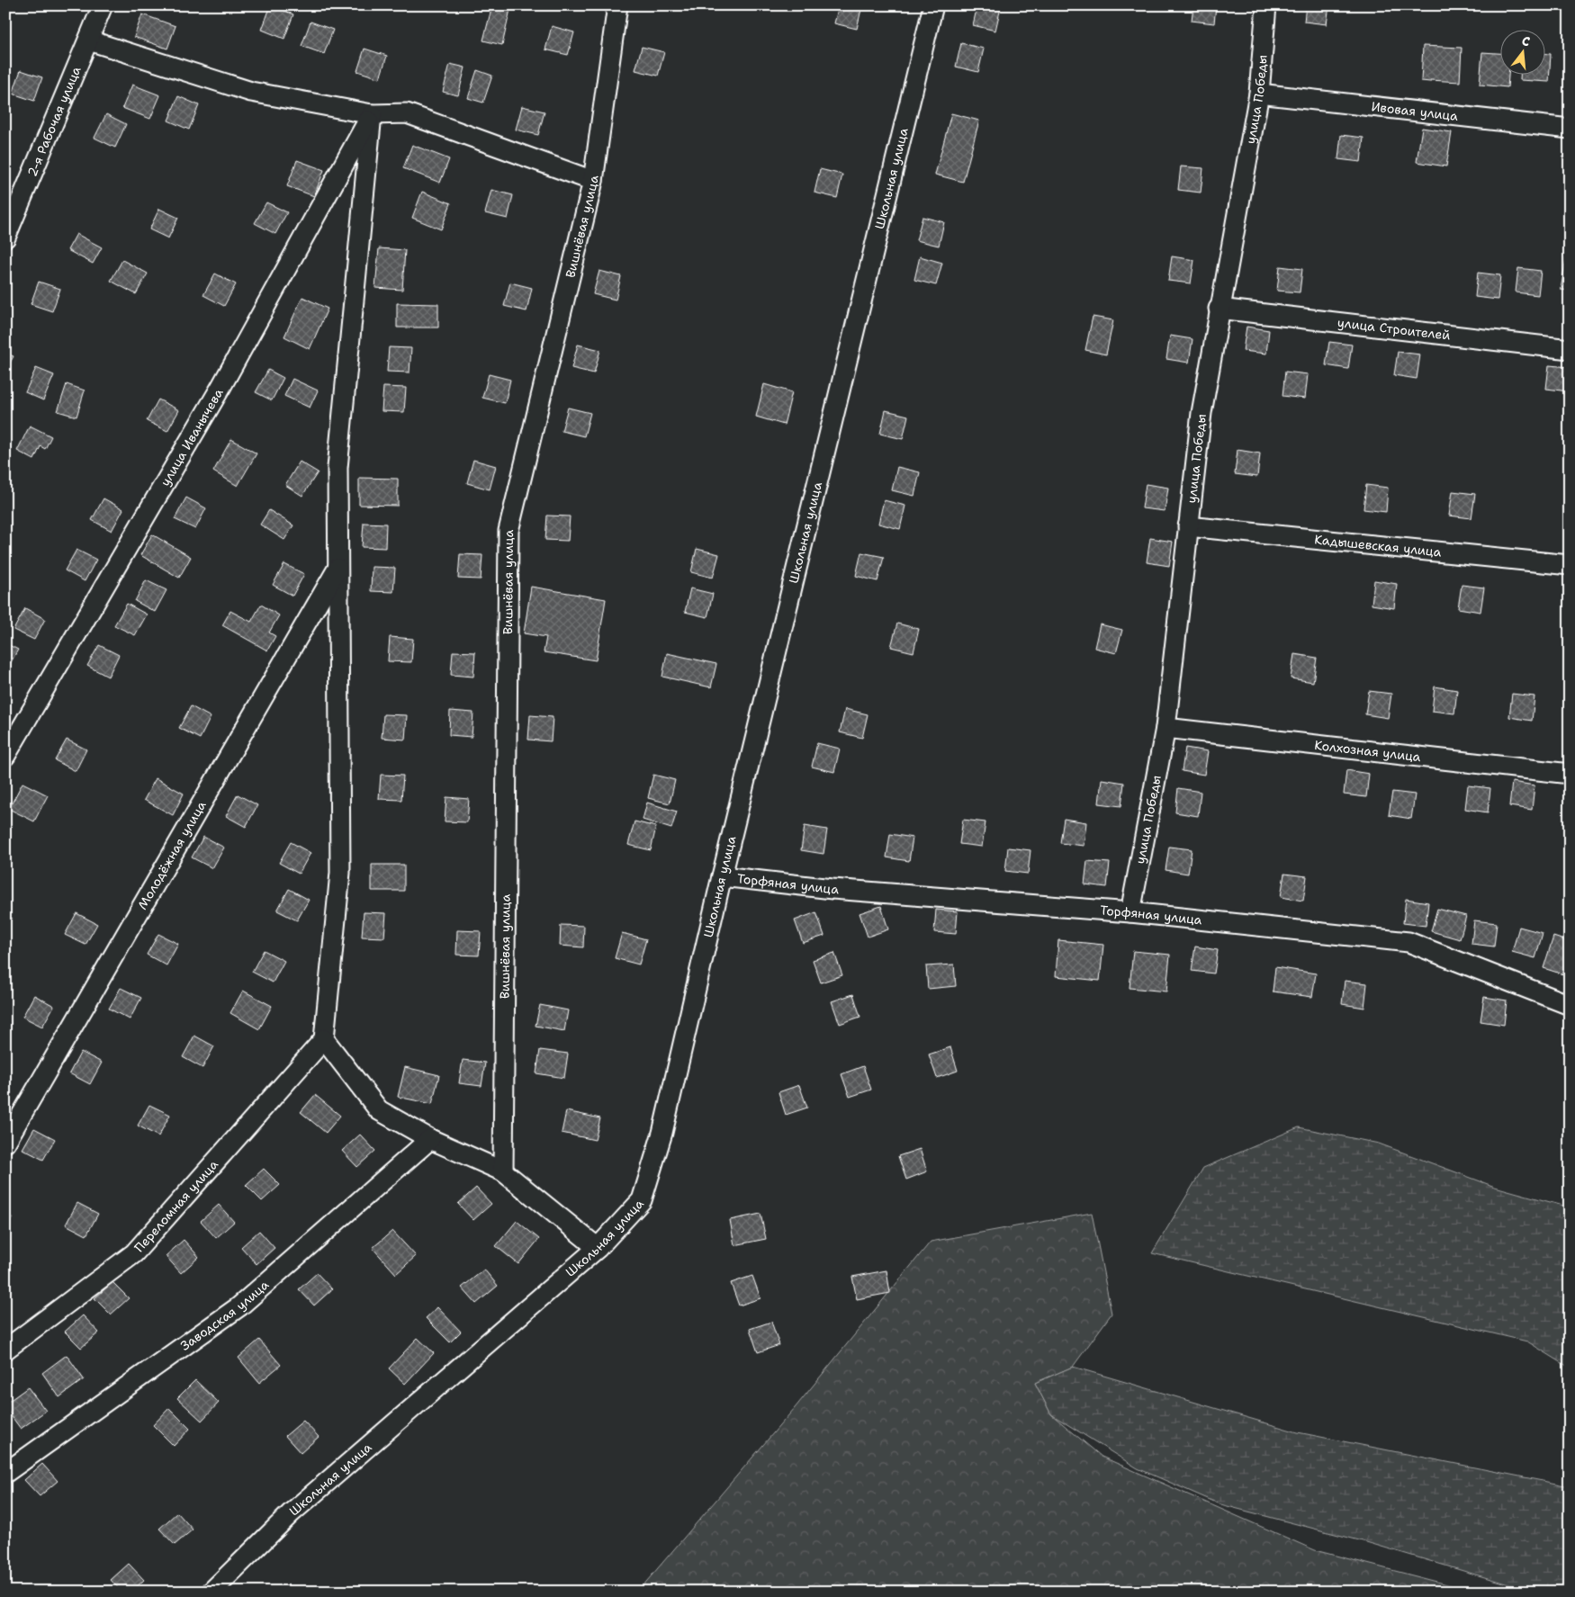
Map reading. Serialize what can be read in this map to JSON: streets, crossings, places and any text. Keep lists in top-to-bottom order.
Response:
{
  "streets": {
    "street": [
      "улица Победы",
      "Ивовая улица",
      "2-я Рабочая улица",
      "Школьная улица",
      "Вишнёвая улица",
      "улица Строителей",
      "улица Иванычева",
      "Кадышевская улица",
      "Колхозная улица",
      "Молодёжная улица",
      "Торфяная улица",
      "Переломная улица",
      "Заводская улица"
    ]
  },
  "crossings": [
    ["улица Победы", "Ивовая улица"],
    ["улица Победы", "улица Строителей"],
    ["улица Победы", "Кадышевская улица"],
    ["улица Победы", "Колхозная улица"],
    ["улица Победы", "Торфяная улица"],
    ["Школьная улица", "Торфяная улица"]
  ],
  "north": "top"
}
